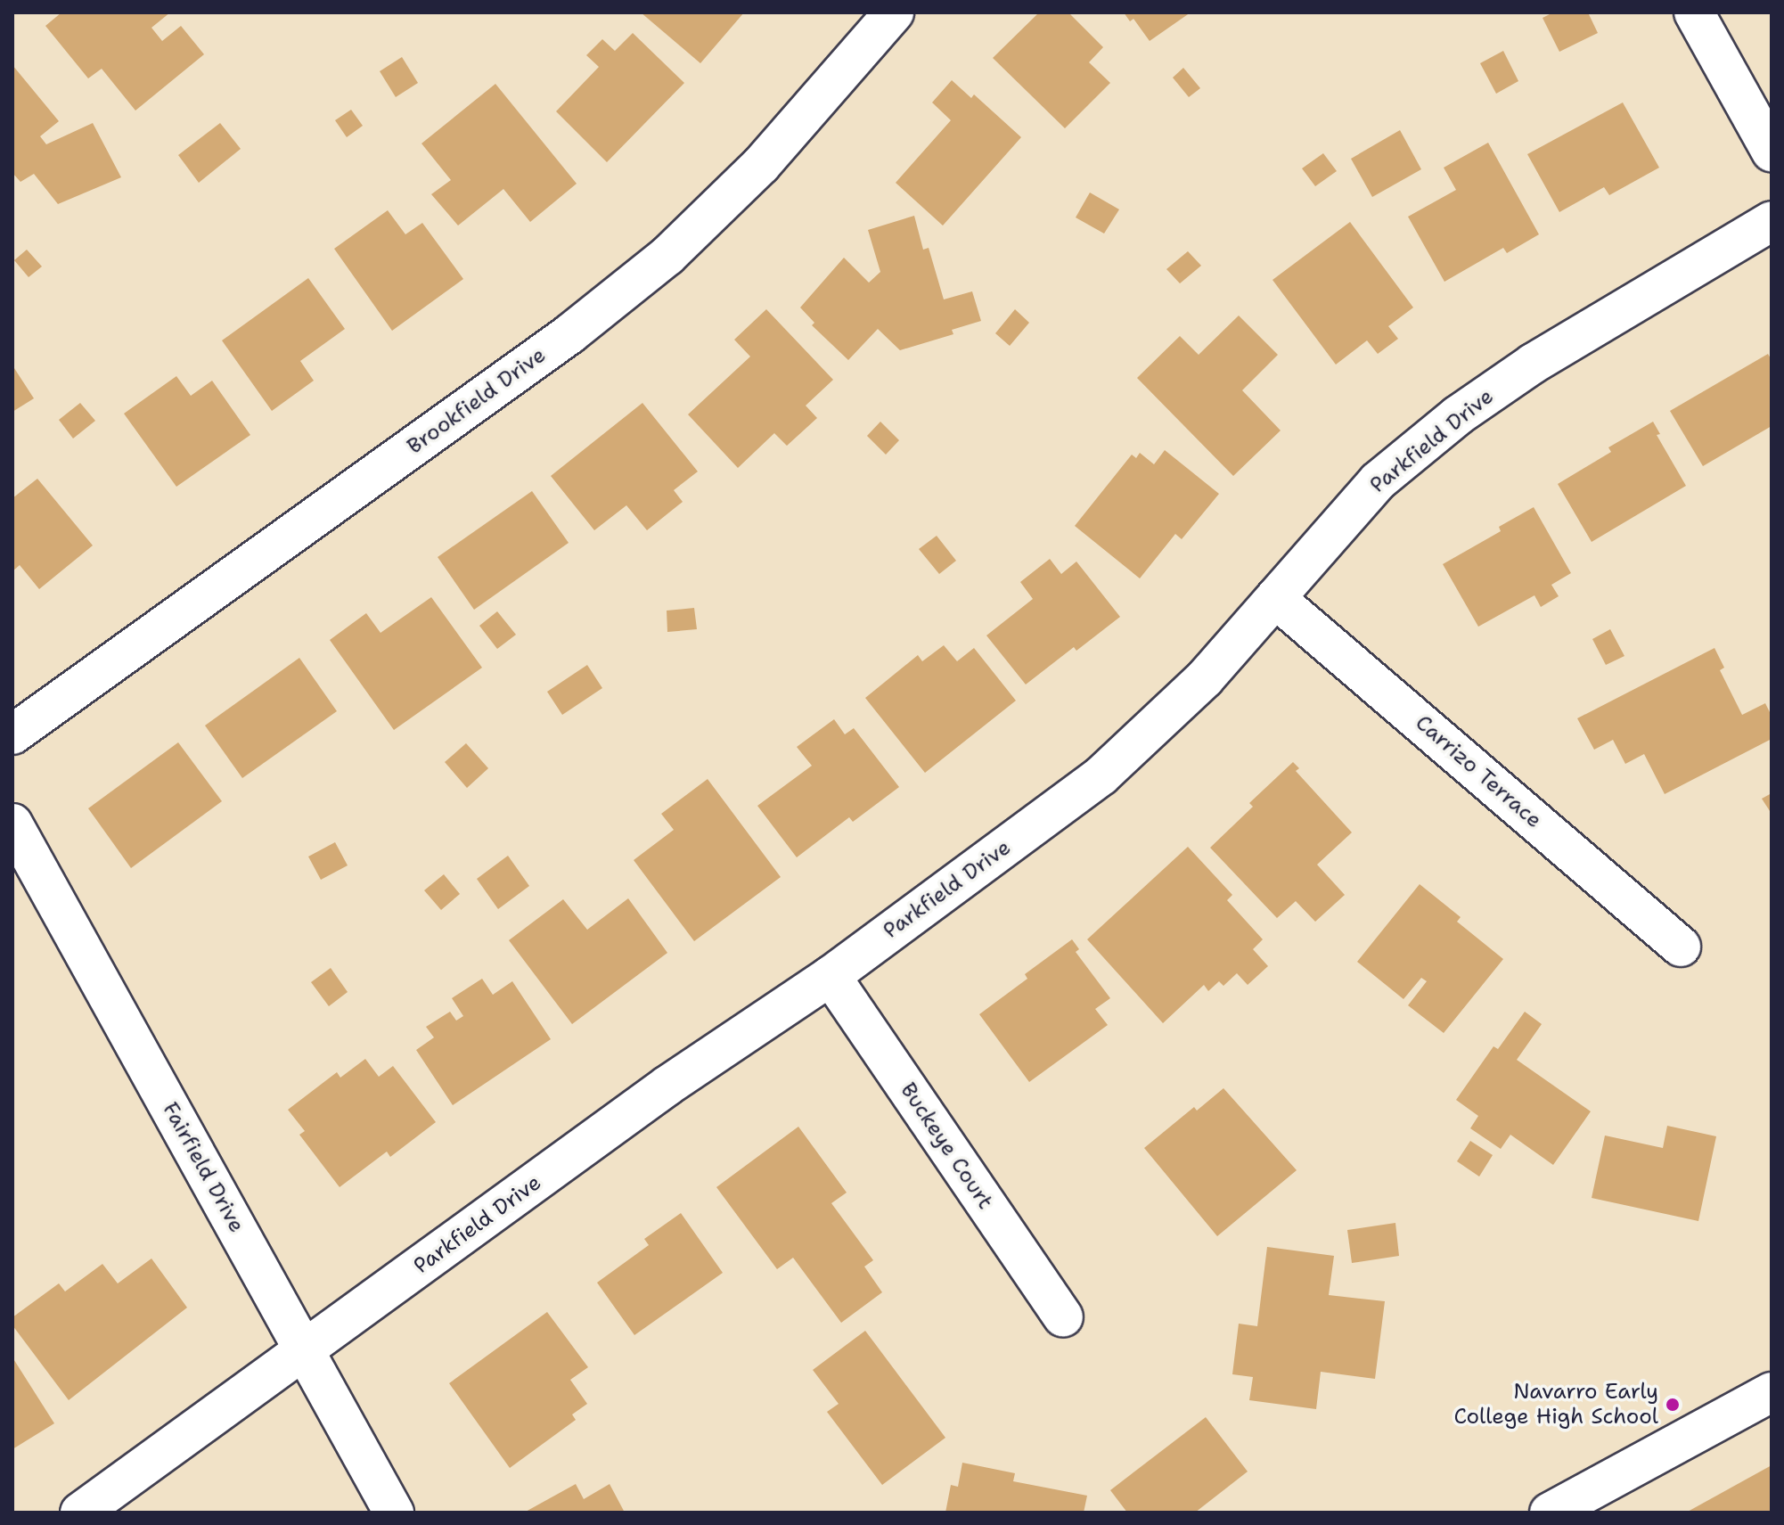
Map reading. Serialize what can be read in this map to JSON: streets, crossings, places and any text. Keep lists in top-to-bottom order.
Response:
{
  "streets": {
    "street": [
      "Brookfield Drive",
      "Parkfield Drive",
      "Carrizo Terrace",
      "Buckeye Court",
      "Fairfield Drive"
    ]
  },
  "crossings": [
    ["Parkfield Drive", "Carrizo Terrace"],
    ["Parkfield Drive", "Buckeye Court"],
    ["Parkfield Drive", "Fairfield Drive"]
  ],
  "places": ["Navarro Early College High School"]
}
